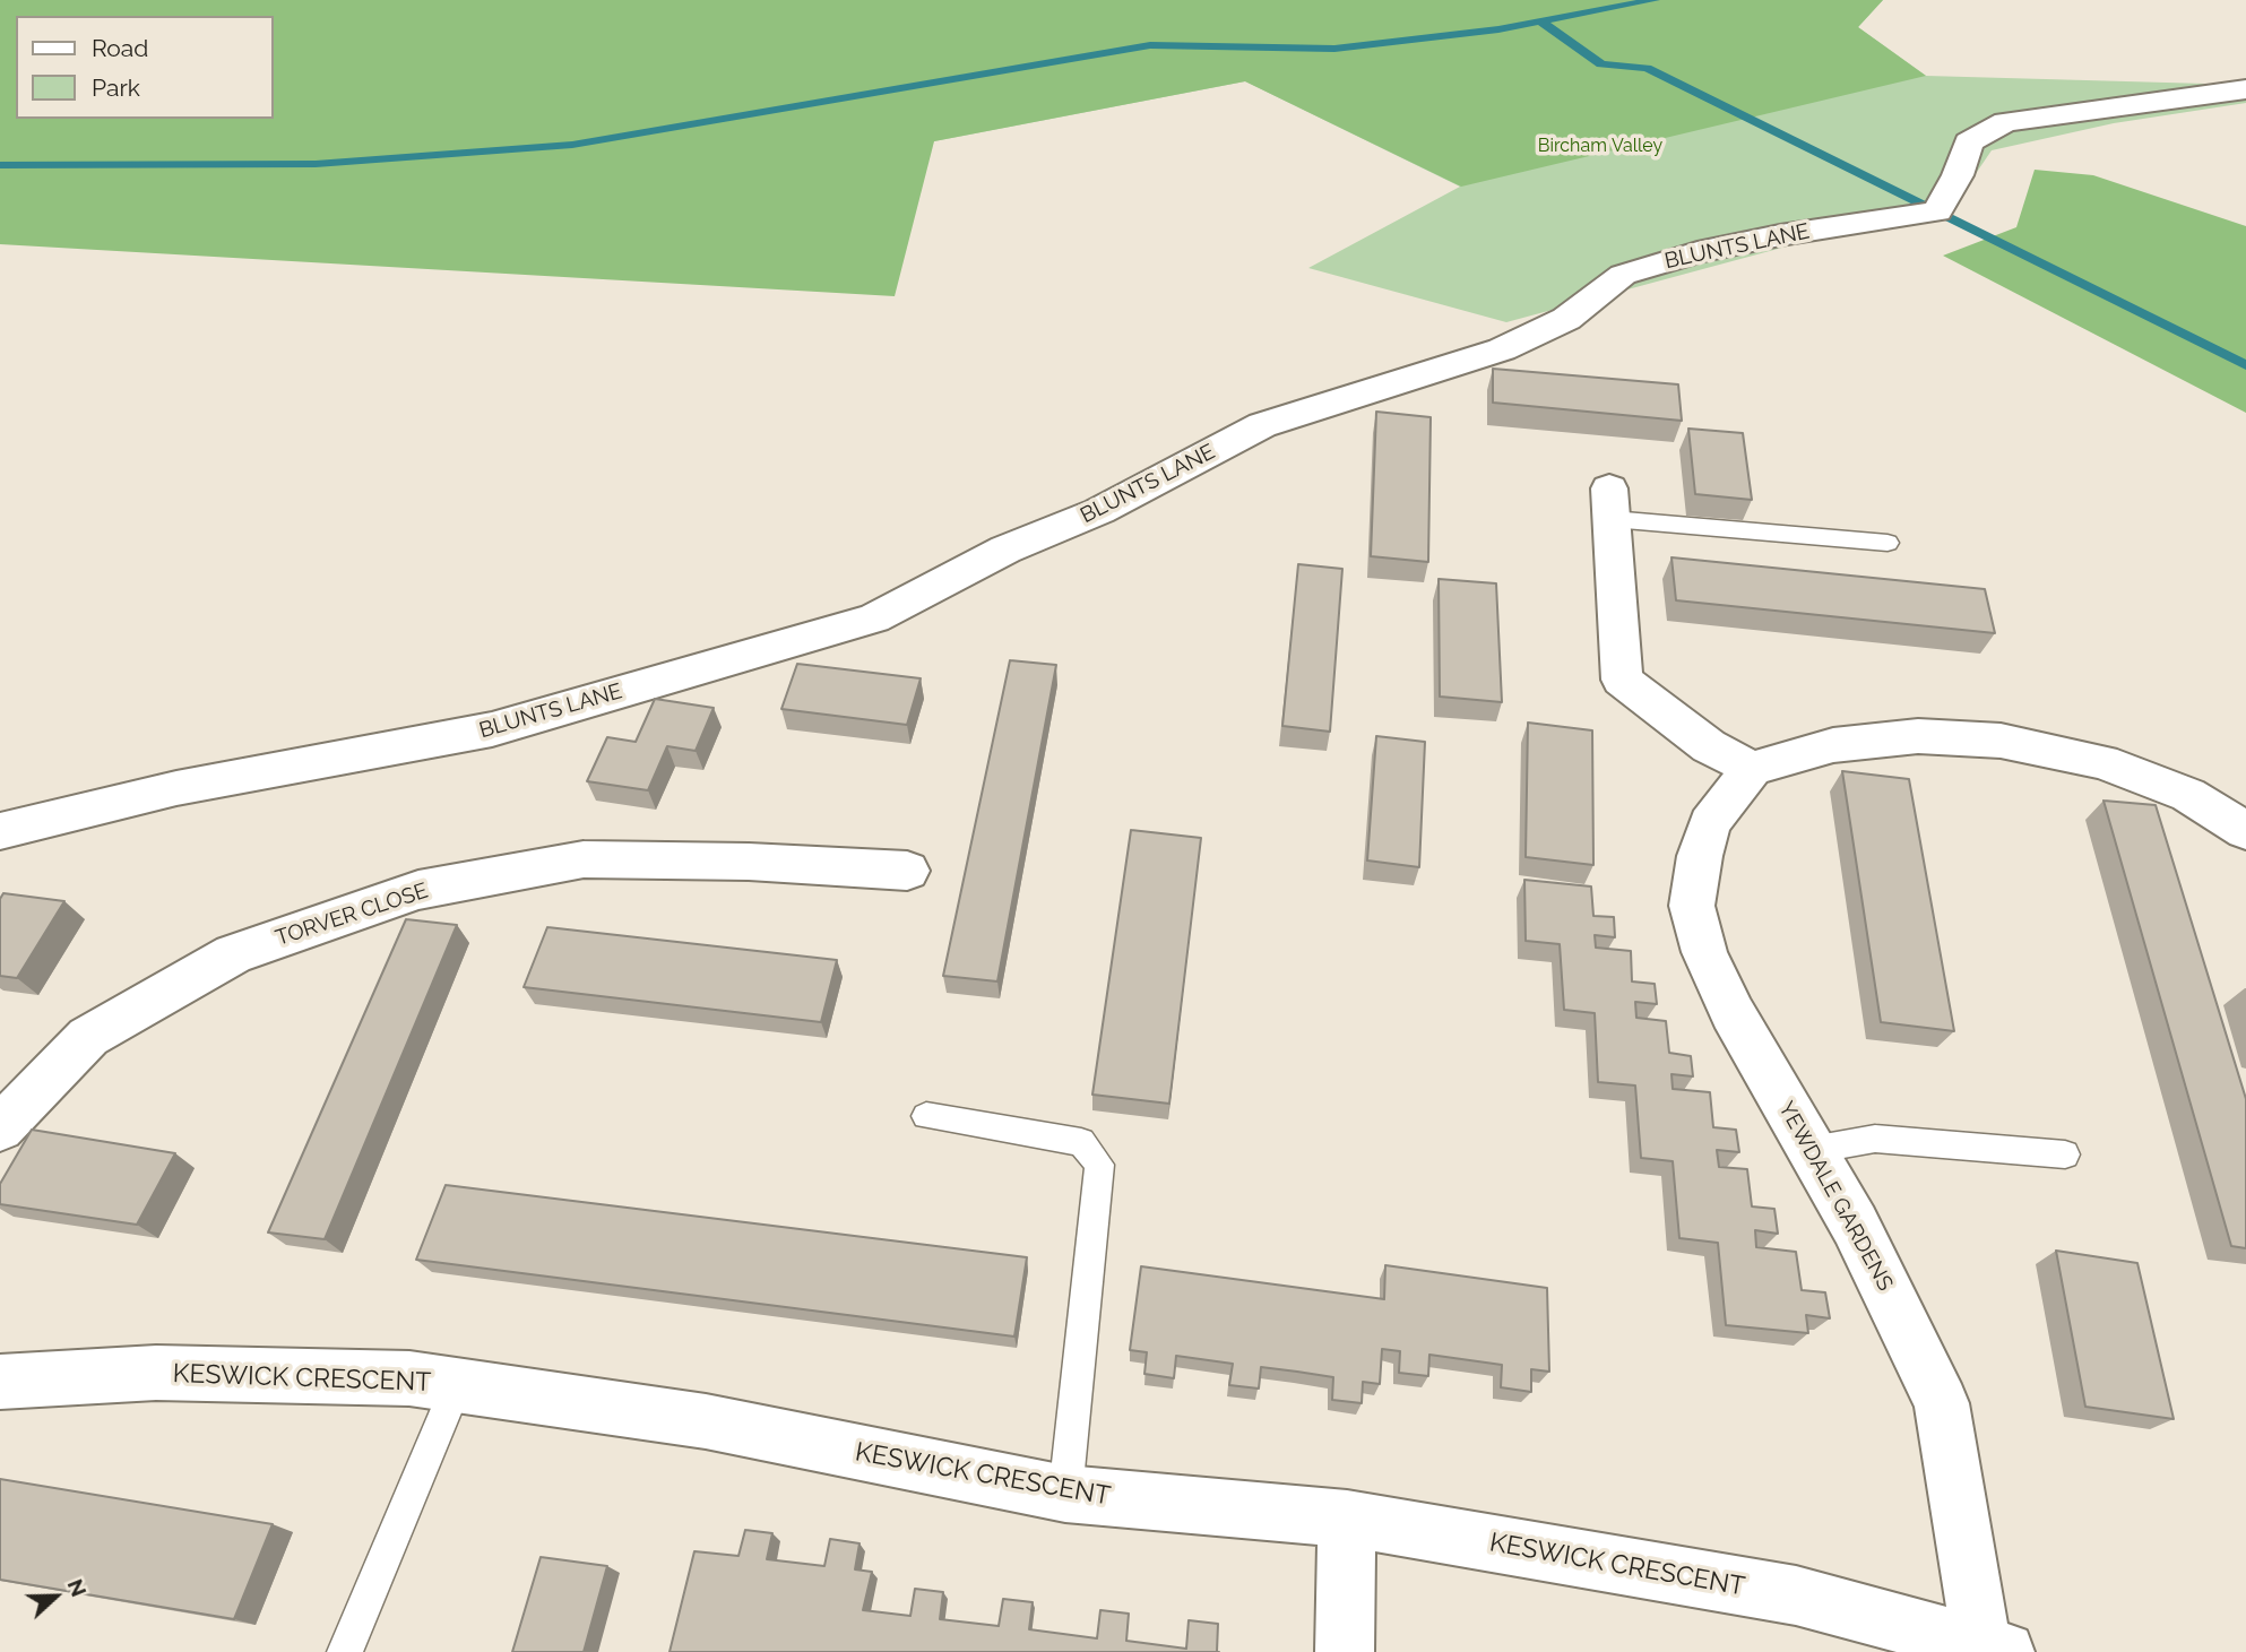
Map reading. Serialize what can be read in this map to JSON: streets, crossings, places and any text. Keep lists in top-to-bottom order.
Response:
{
  "streets": {
    "street": [
      "BLUNTS LANE",
      "TORVER CLOSE",
      "YEWDALE GARDENS",
      "KESWICK CRESCENT"
    ]
  },
  "crossings": [
    ["YEWDALE GARDENS", "KESWICK CRESCENT"]
  ],
  "parks": ["Bircham Valley"],
  "legend": ["Road", "Park"],
  "north": "right"
}
